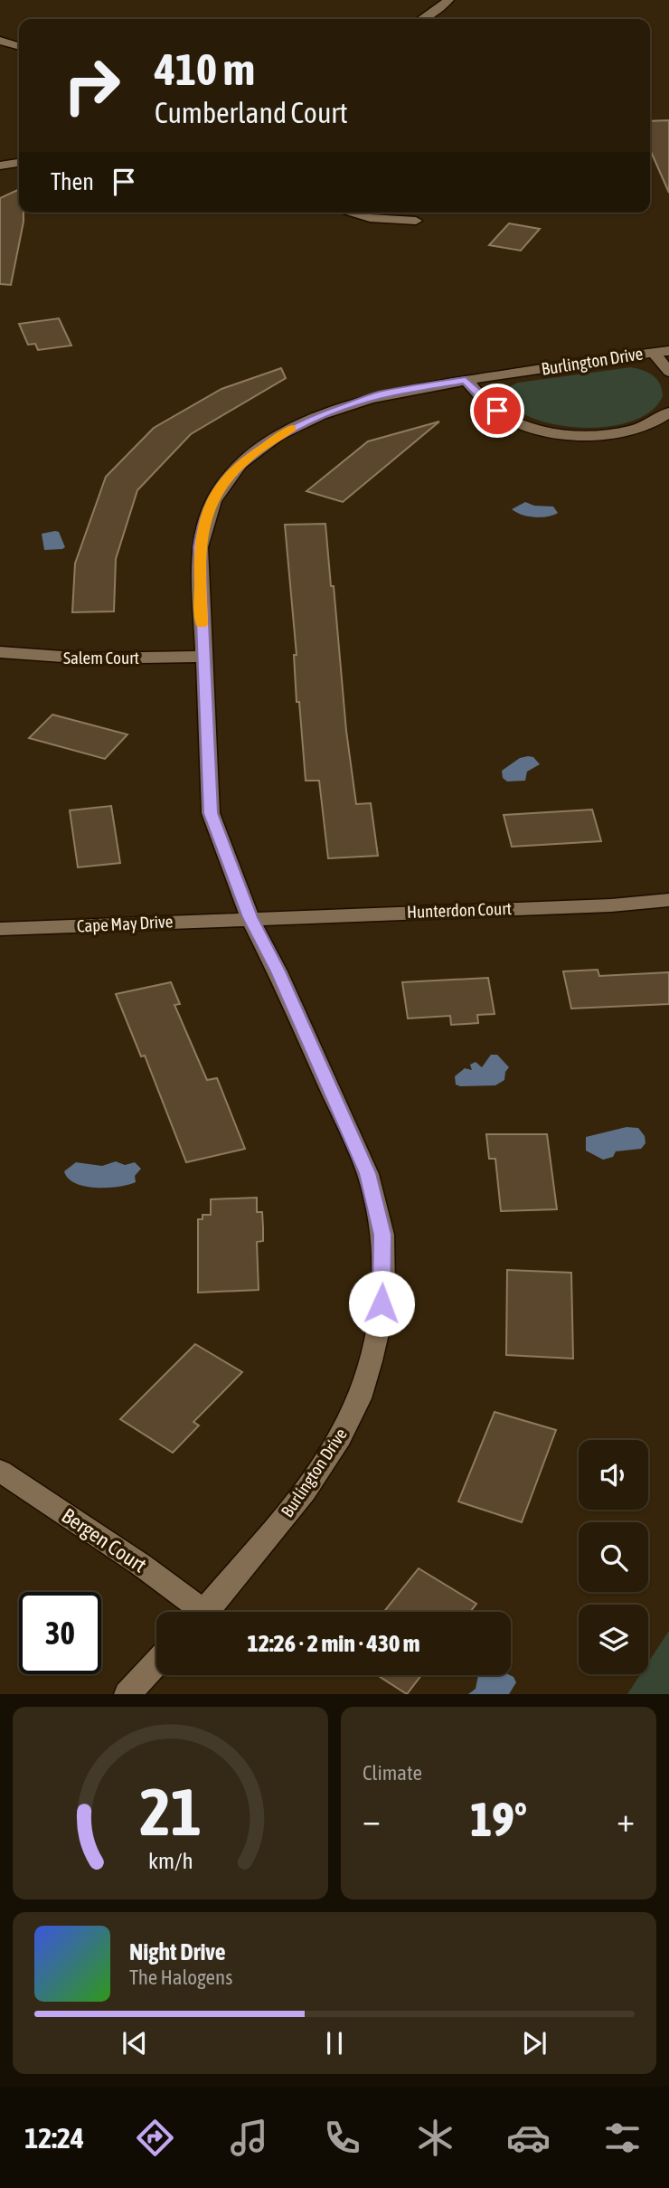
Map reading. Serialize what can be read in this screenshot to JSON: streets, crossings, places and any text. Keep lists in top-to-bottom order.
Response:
{
  "streets": {
    "street": [
      "Burlington Drive",
      "Salem Court",
      "Hunterdon Court",
      "Cape May Drive",
      "Bergen Court"
    ]
  },
  "crossings": [
    ["Burlington Drive", "Salem Court"],
    ["Burlington Drive", "Hunterdon Court"],
    ["Burlington Drive", "Cape May Drive"],
    ["Hunterdon Court", "Cape May Drive"]
  ],
  "page": {
    "turn": ["410 m", "Cumberland Court"],
    "then": "Then",
    "limit": "30",
    "trip": "12:26 · 2 min · 430 m",
    "tile": "Climate",
    "heat": ["−", "19°", "+"],
    "song": ["Night Drive", "The Halogens"],
    "tabs": "12:24",
    "gauge": ["21", "km/h"]
  }
}
